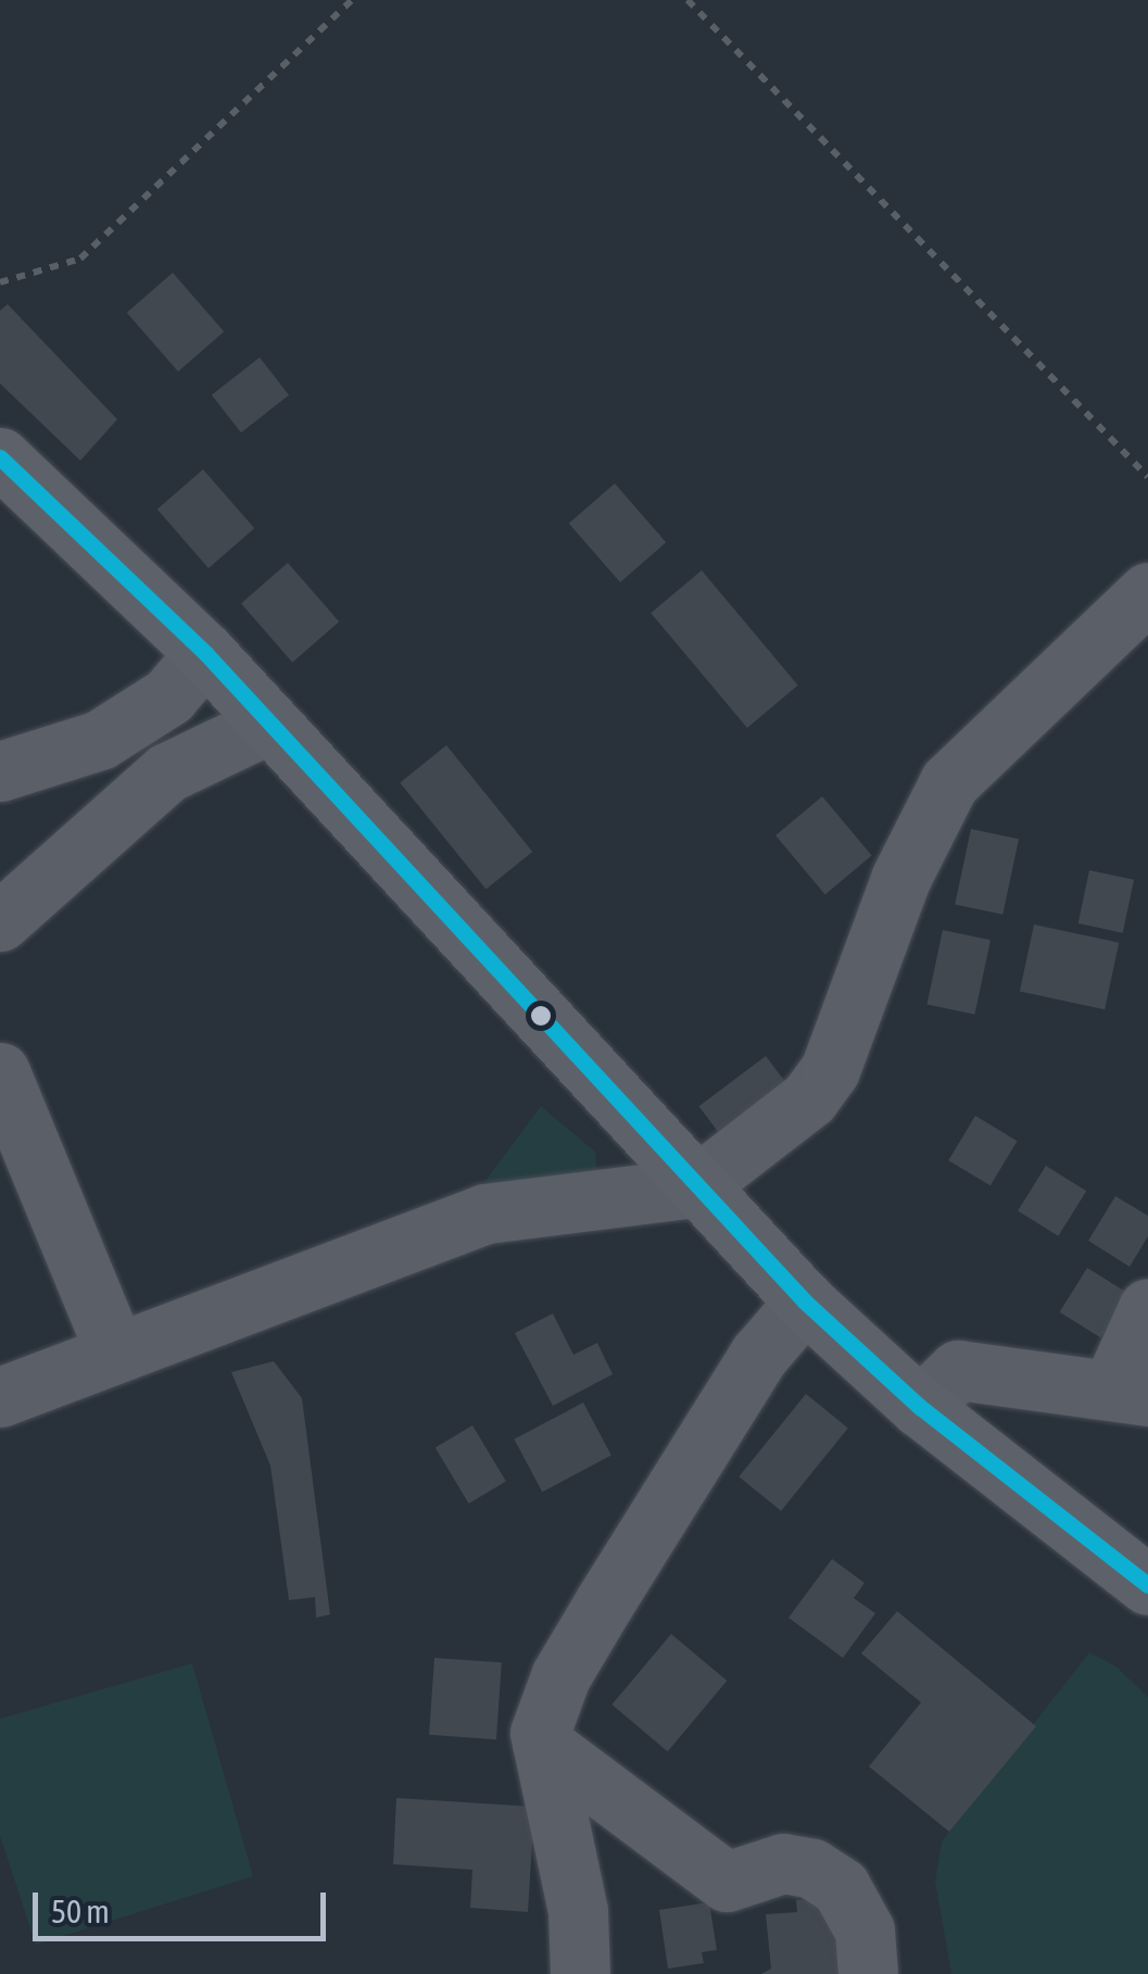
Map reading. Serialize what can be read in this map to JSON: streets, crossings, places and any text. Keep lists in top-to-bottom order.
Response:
{
  "scale_bar": "50 m"
}
